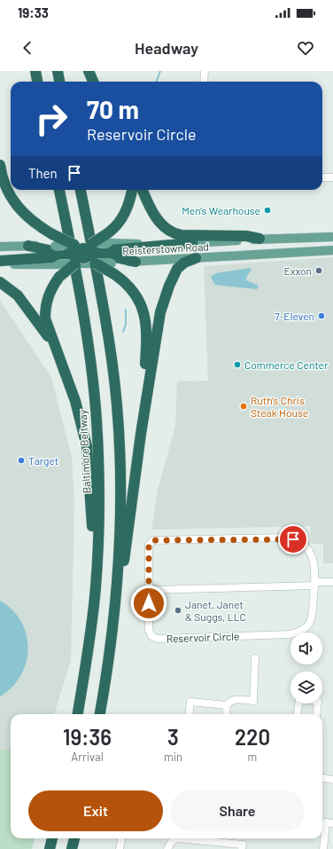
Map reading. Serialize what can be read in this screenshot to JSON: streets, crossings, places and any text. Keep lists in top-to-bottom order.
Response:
{
  "streets": {
    "highway": ["Baltimore Beltway"],
    "main road": ["Reisterstown Road"],
    "street": ["Reservoir Circle"]
  },
  "places": [
    "Men's Wearhouse",
    "Exxon",
    "7-Eleven",
    "Commerce Center",
    "Ruth's Chris Steak House",
    "Target",
    "Janet, Janet & Suggs, LLC"
  ],
  "page": {
    "status": "19:33",
    "header": "Headway",
    "turn": ["70 m", "Reservoir Circle"],
    "then": "Then",
    "eta": [
      "19:36",
      "Arrival",
      "3",
      "min",
      "220",
      "m"
    ],
    "buttons": ["Exit", "Share"]
  }
}
